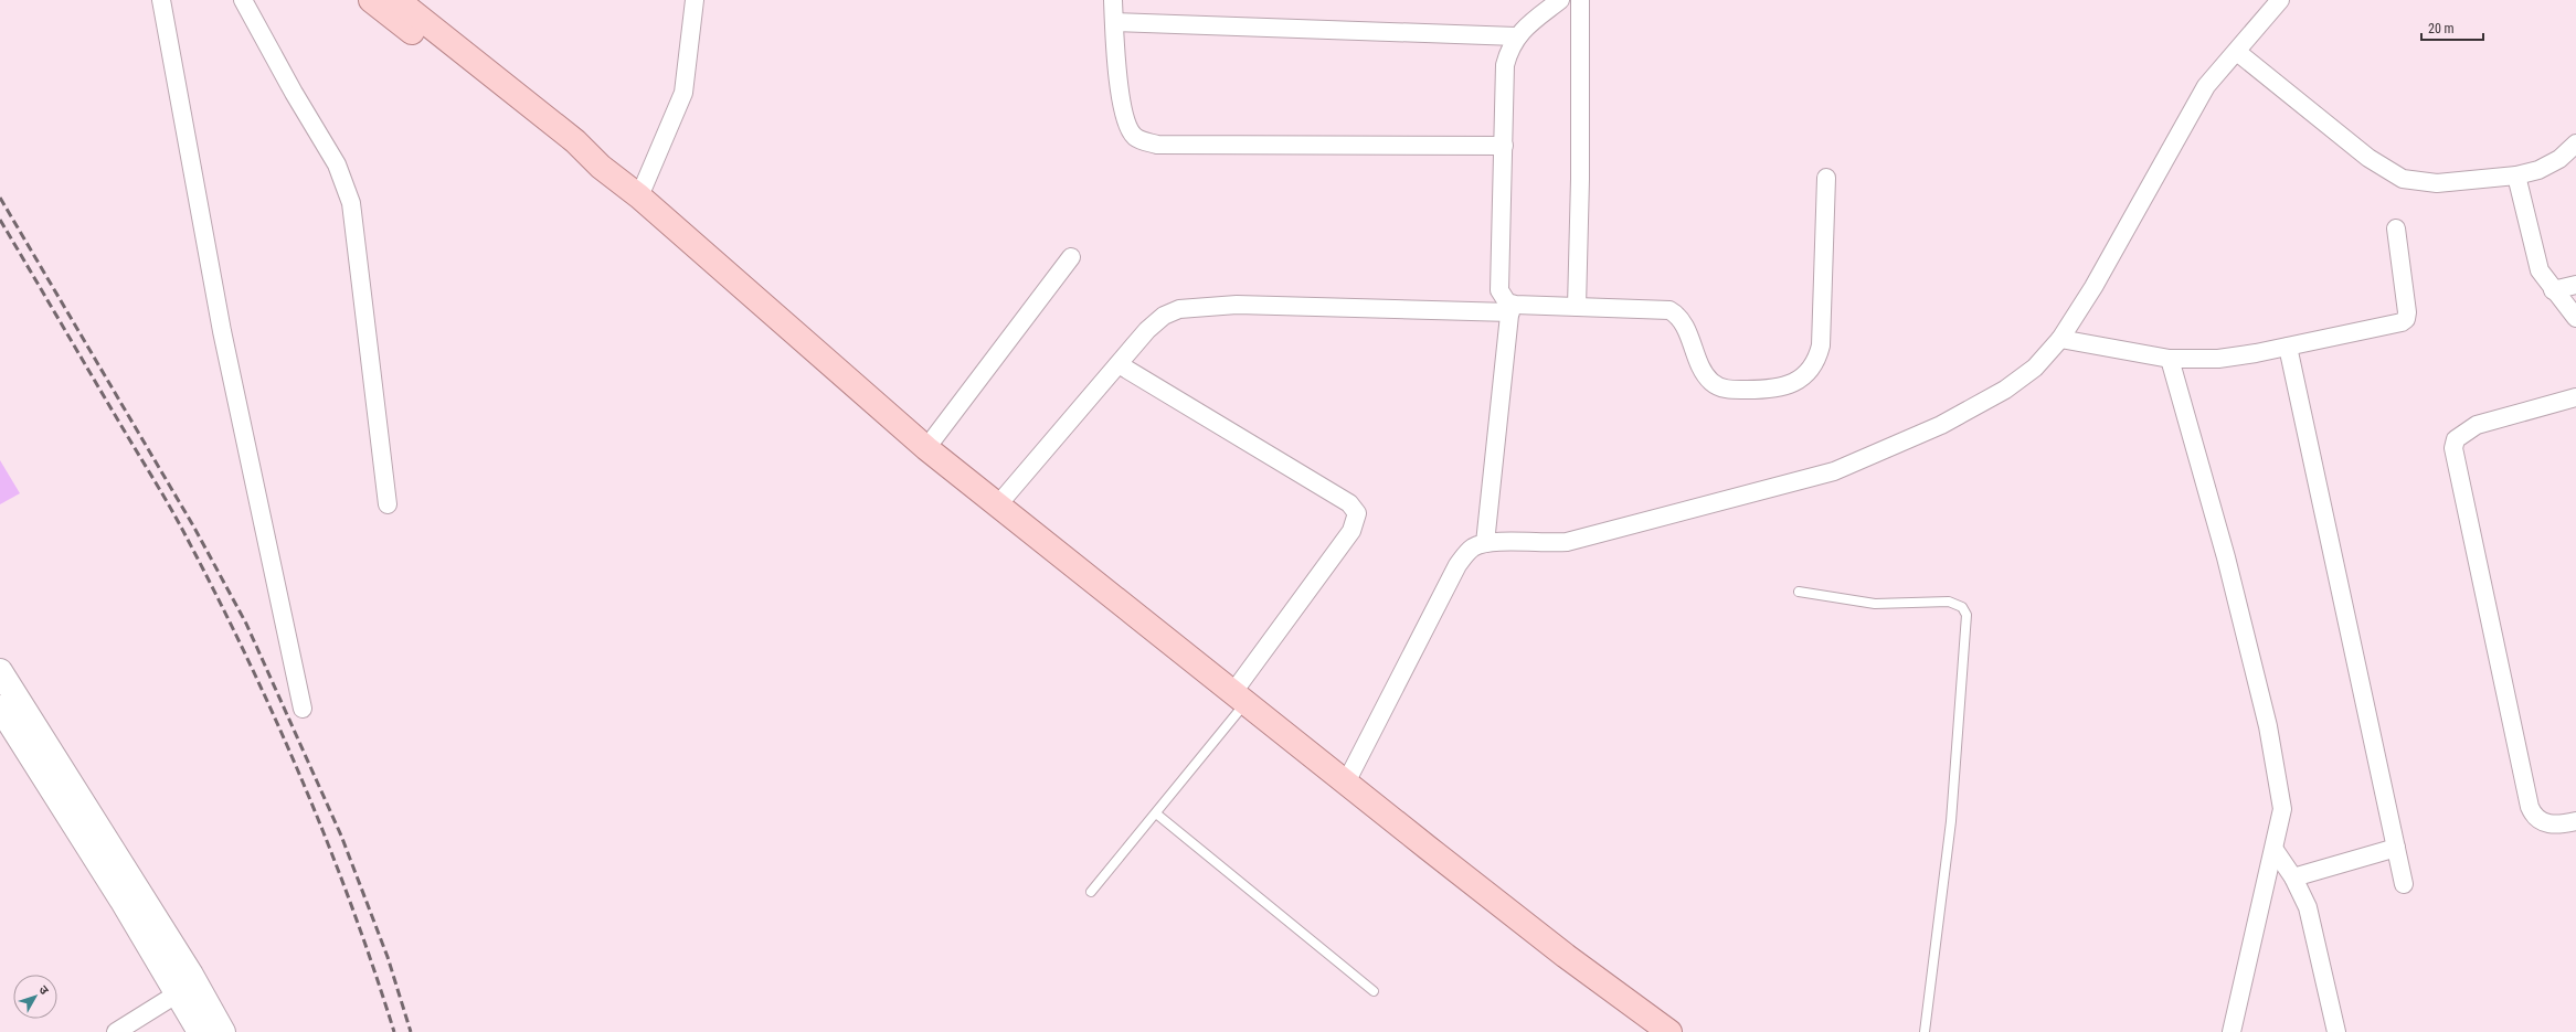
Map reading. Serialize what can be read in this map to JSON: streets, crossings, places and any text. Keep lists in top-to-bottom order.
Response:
{
  "scale_bar": "20 m",
  "north": "top right"
}
